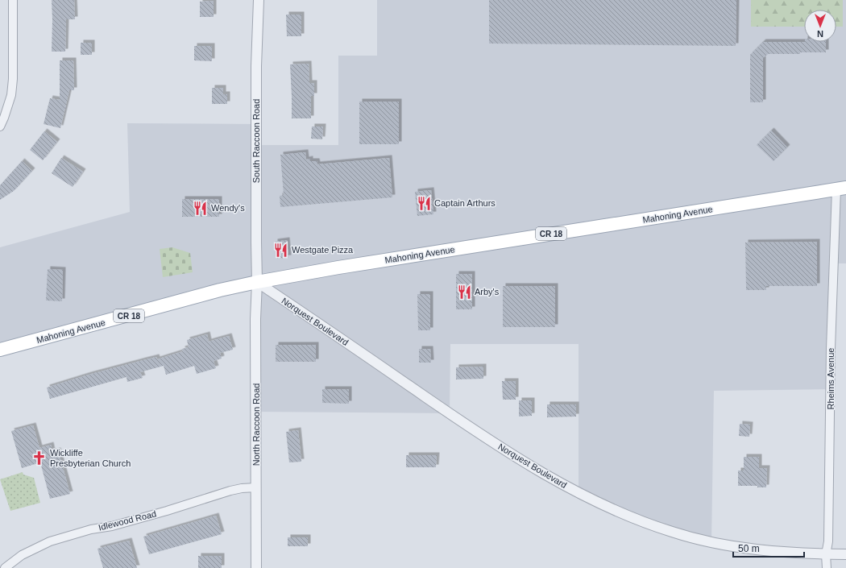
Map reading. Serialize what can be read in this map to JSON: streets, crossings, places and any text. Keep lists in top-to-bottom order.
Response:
{
  "streets": {
    "main road": ["Mahoning Avenue", "CR 18"],
    "street": [
      "South Raccoon Road",
      "Norquest Boulevard",
      "Rheims Avenue",
      "North Raccoon Road",
      "Idlewood Road"
    ]
  },
  "crossings": [
    ["South Raccoon Road", "Mahoning Avenue"],
    ["South Raccoon Road", "Norquest Boulevard"],
    ["South Raccoon Road", "North Raccoon Road"],
    ["Mahoning Avenue", "Norquest Boulevard"],
    ["Mahoning Avenue", "Rheims Avenue"],
    ["Mahoning Avenue", "North Raccoon Road"],
    ["Norquest Boulevard", "Rheims Avenue"],
    ["Norquest Boulevard", "North Raccoon Road"],
    ["North Raccoon Road", "Idlewood Road"]
  ],
  "places": {
    "restaurant": [
      "Captain Arthurs",
      "Wendy's",
      "Westgate Pizza",
      "Arby's"
    ],
    "church": ["Wickliffe Presbyterian Church"]
  },
  "scale_bar": "50 m",
  "north": "bottom"
}
